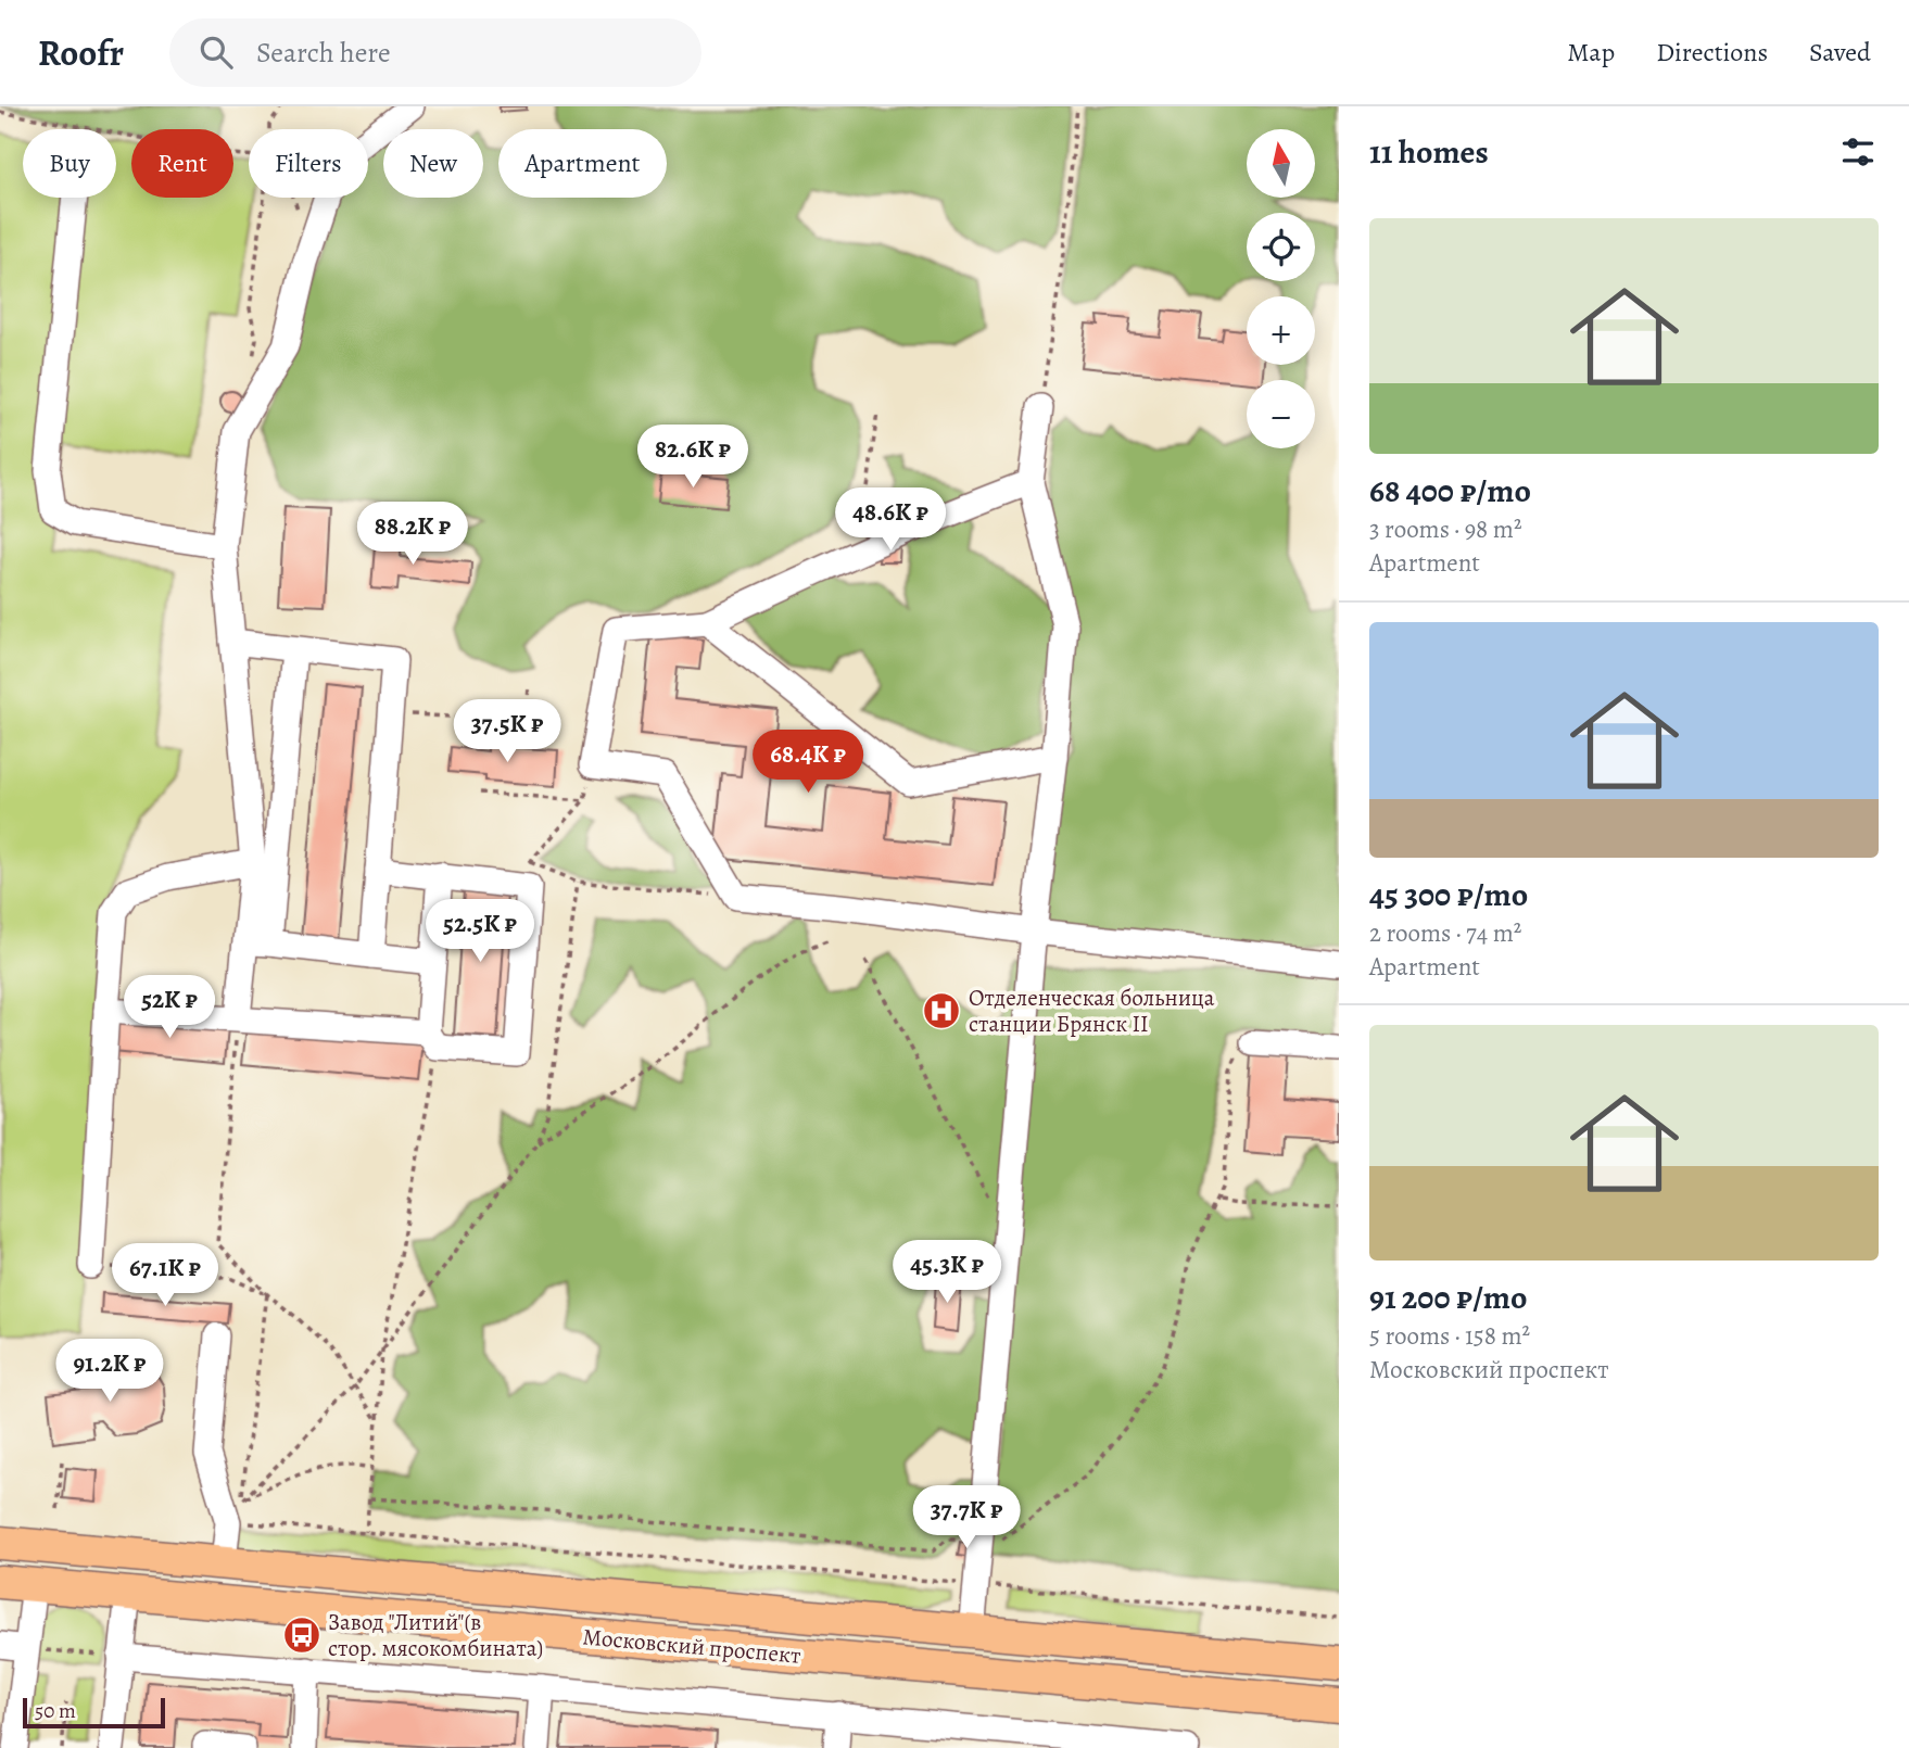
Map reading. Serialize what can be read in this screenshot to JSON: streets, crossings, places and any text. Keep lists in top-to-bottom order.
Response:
{
  "streets": {
    "main road": ["Московский проспект"]
  },
  "places": {
    "hospital": ["Отделенческая больница станции Брянск II"],
    "bus stop": ["Завод \"Литий\"(в стор. мясокомбината)"]
  },
  "scale_bar": "50 m",
  "north": "top",
  "page": {
    "header": "Roofr",
    "search": "Search here",
    "nav": ["Map", "Directions", "Saved"],
    "heading": "11 homes",
    "map_buttons": ["+", "−"],
    "chip": [
      "Buy",
      "Rent",
      "Filters",
      "New",
      "Apartment"
    ],
    "list": [
      {
        "name": "68 400 ₽/mo",
        "note": "3 rooms · 98 m² · Apartment"
      },
      {
        "name": "45 300 ₽/mo",
        "note": "2 rooms · 74 m² · Apartment"
      },
      {
        "name": "91 200 ₽/mo",
        "note": "5 rooms · 158 m² · Московский проспект"
      }
    ],
    "price": [
      "82.6K ₽",
      "48.6K ₽",
      "88.2K ₽",
      "37.5K ₽",
      "68.4K ₽",
      "52.5K ₽",
      "52K ₽",
      "45.3K ₽",
      "67.1K ₽",
      "91.2K ₽",
      "37.7K ₽"
    ],
    "scale": "50 m"
  }
}
